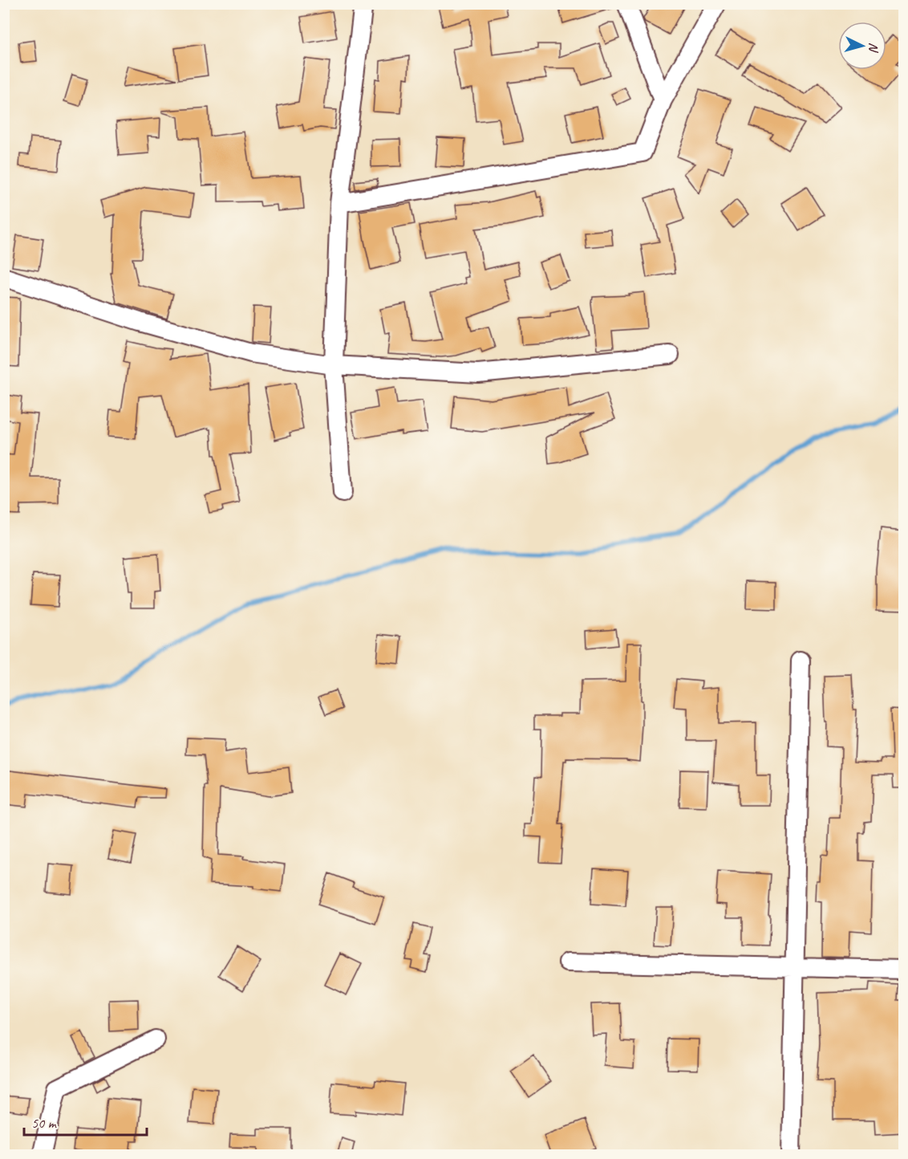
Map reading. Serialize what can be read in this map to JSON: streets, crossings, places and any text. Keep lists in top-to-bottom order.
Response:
{
  "scale_bar": "50 m",
  "north": "right"
}
